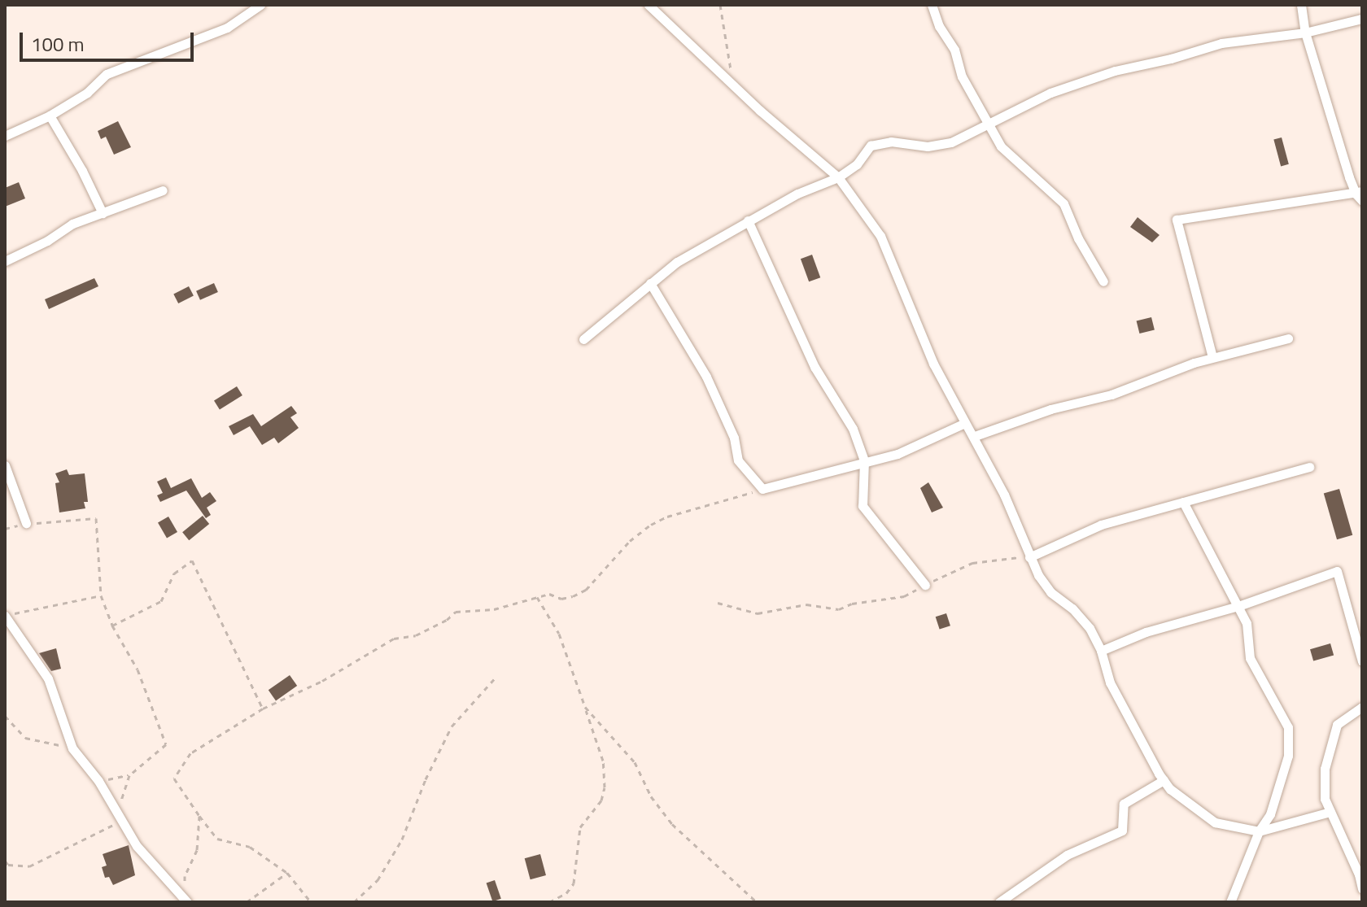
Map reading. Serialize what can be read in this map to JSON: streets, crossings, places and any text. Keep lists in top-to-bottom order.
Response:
{
  "scale_bar": "100 m"
}
